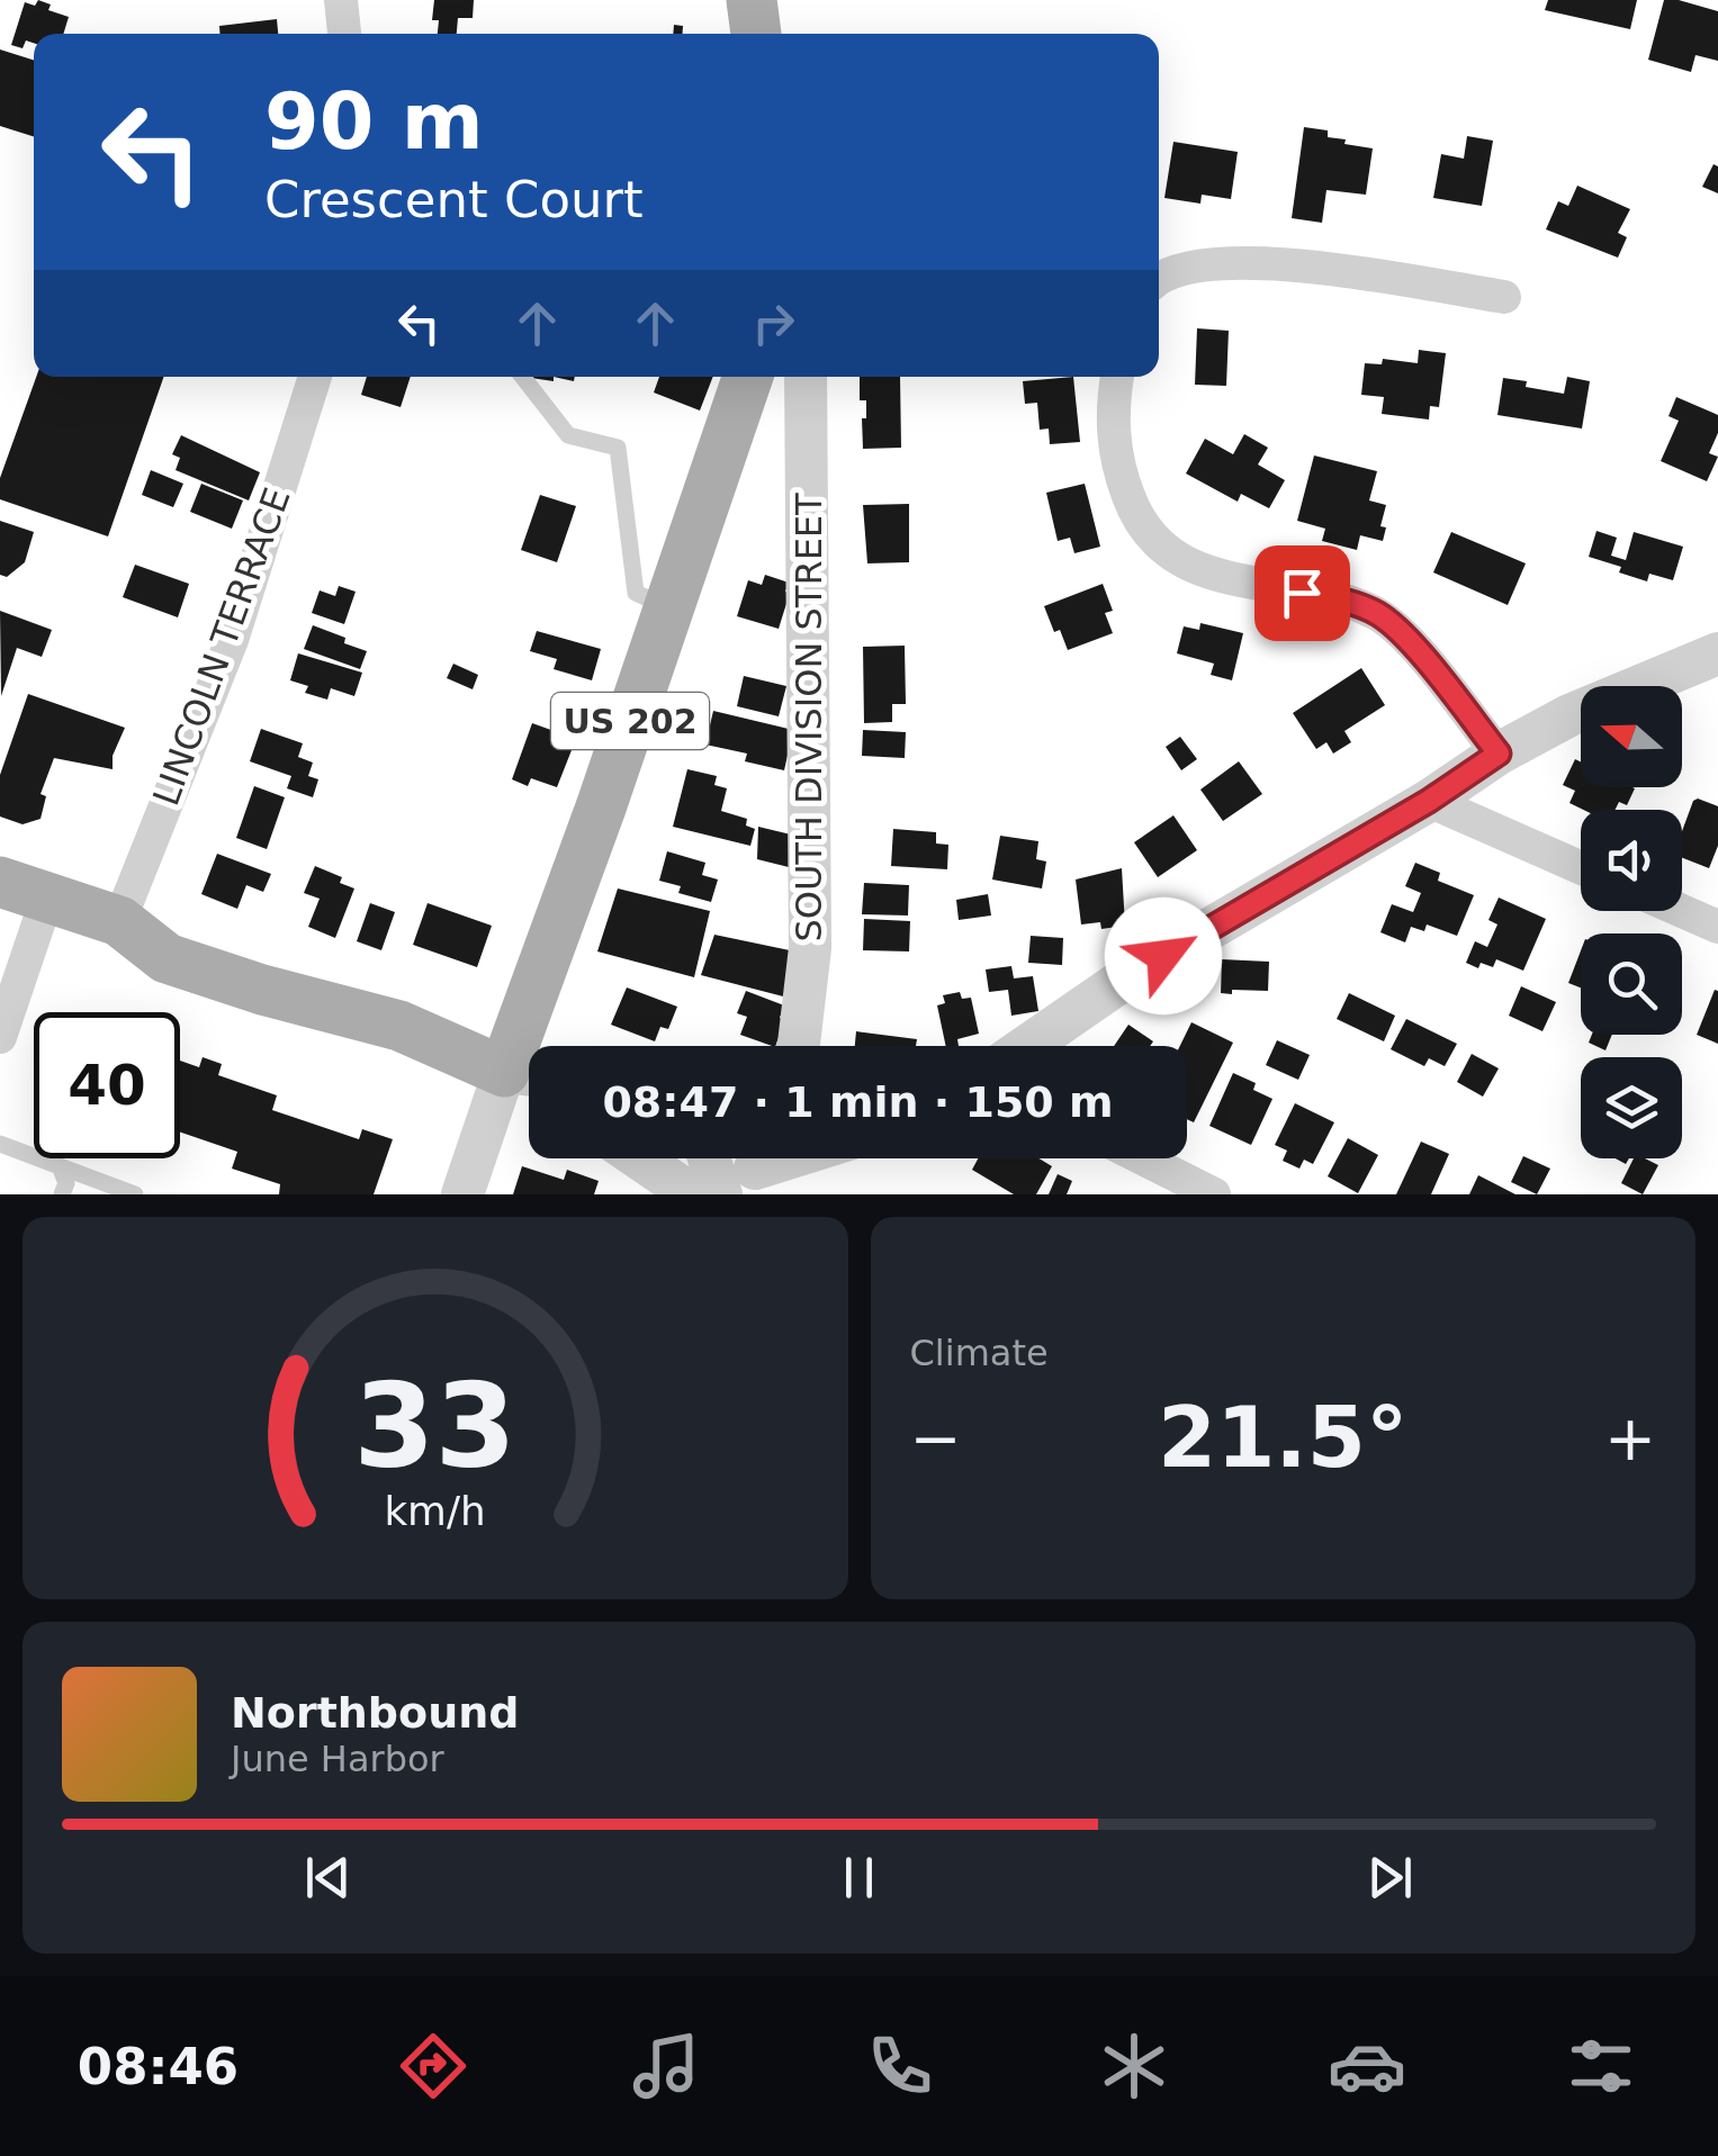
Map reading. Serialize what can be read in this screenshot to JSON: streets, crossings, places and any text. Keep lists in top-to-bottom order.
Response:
{
  "streets": {
    "main road": ["US 202"],
    "street": ["LINCOLN TERRACE", "SOUTH DIVISION STREET"]
  },
  "north": "left",
  "page": {
    "turn": ["90 m", "Crescent Court"],
    "limit": "40",
    "trip": "08:47 · 1 min · 150 m",
    "tile": "Climate",
    "heat": ["−", "21.5°", "+"],
    "song": ["Northbound", "June Harbor"],
    "tabs": "08:46",
    "gauge": ["33", "km/h"]
  }
}
